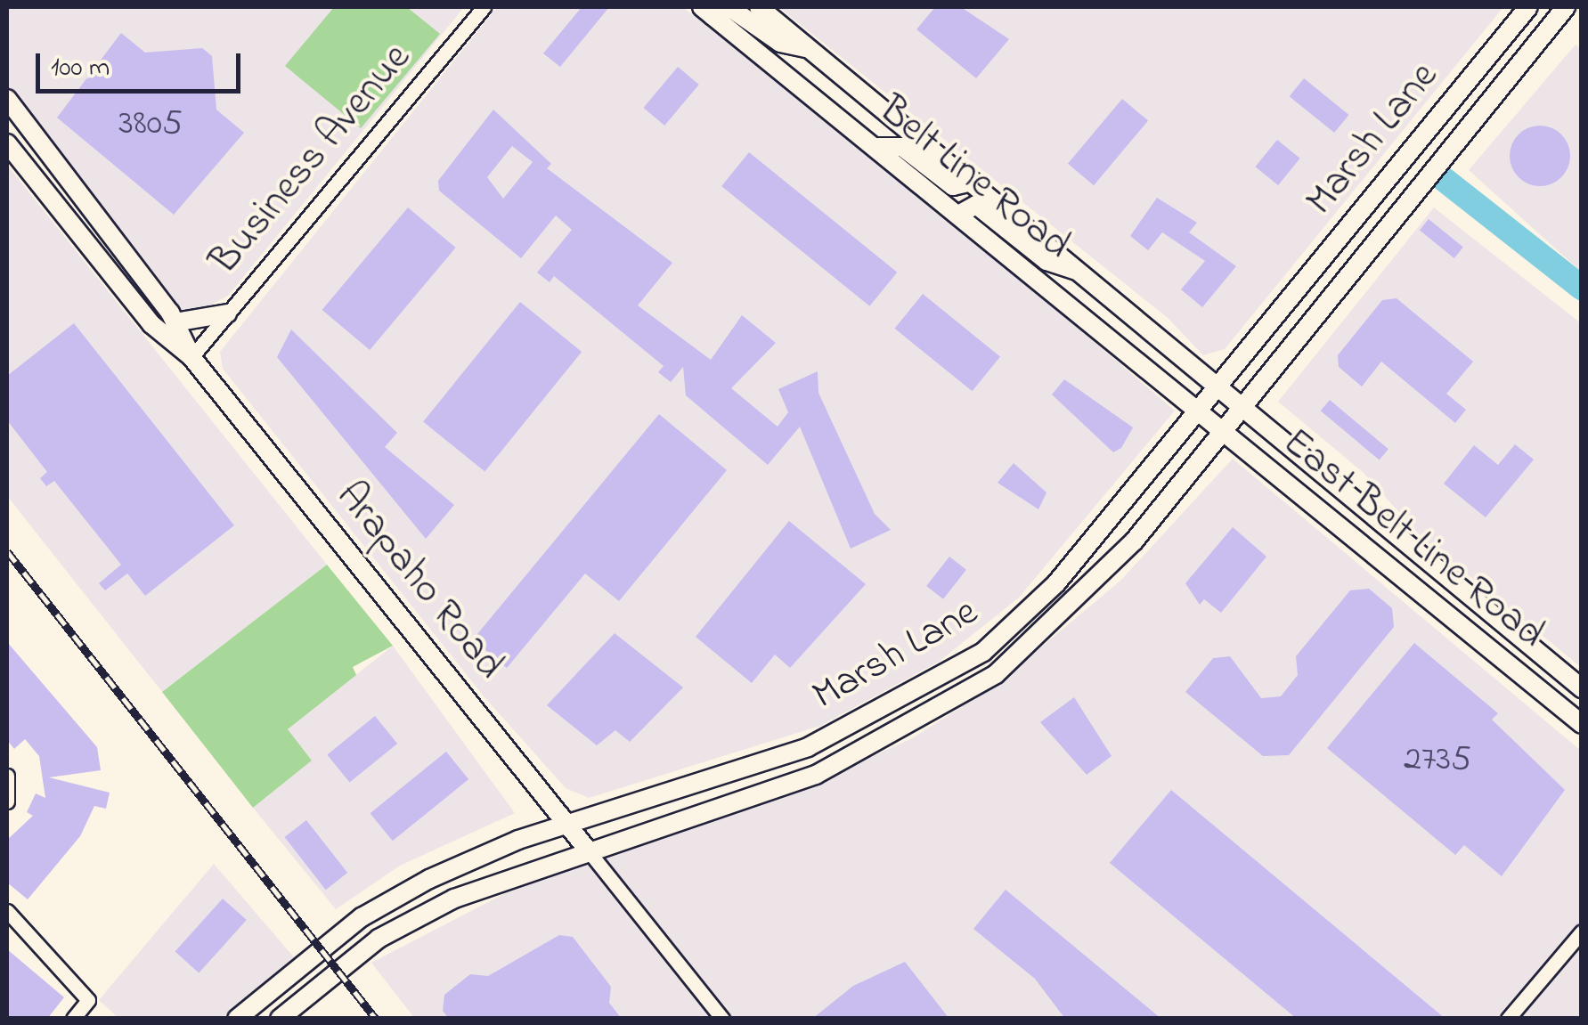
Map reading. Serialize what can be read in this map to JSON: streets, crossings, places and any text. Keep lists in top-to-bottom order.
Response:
{
  "streets": {
    "main road": [
      "Marsh Lane",
      "Belt Line Road",
      "East Belt Line Road",
      "Arapaho Road"
    ],
    "street": ["Business Avenue"]
  },
  "crossings": [
    ["Marsh Lane", "Belt Line Road"],
    ["Marsh Lane", "East Belt Line Road"],
    ["Marsh Lane", "Arapaho Road"],
    ["Business Avenue", "Arapaho Road"],
    ["Belt Line Road", "East Belt Line Road"]
  ],
  "house_numbers": ["3805", "2735"],
  "scale_bar": "100 m"
}
